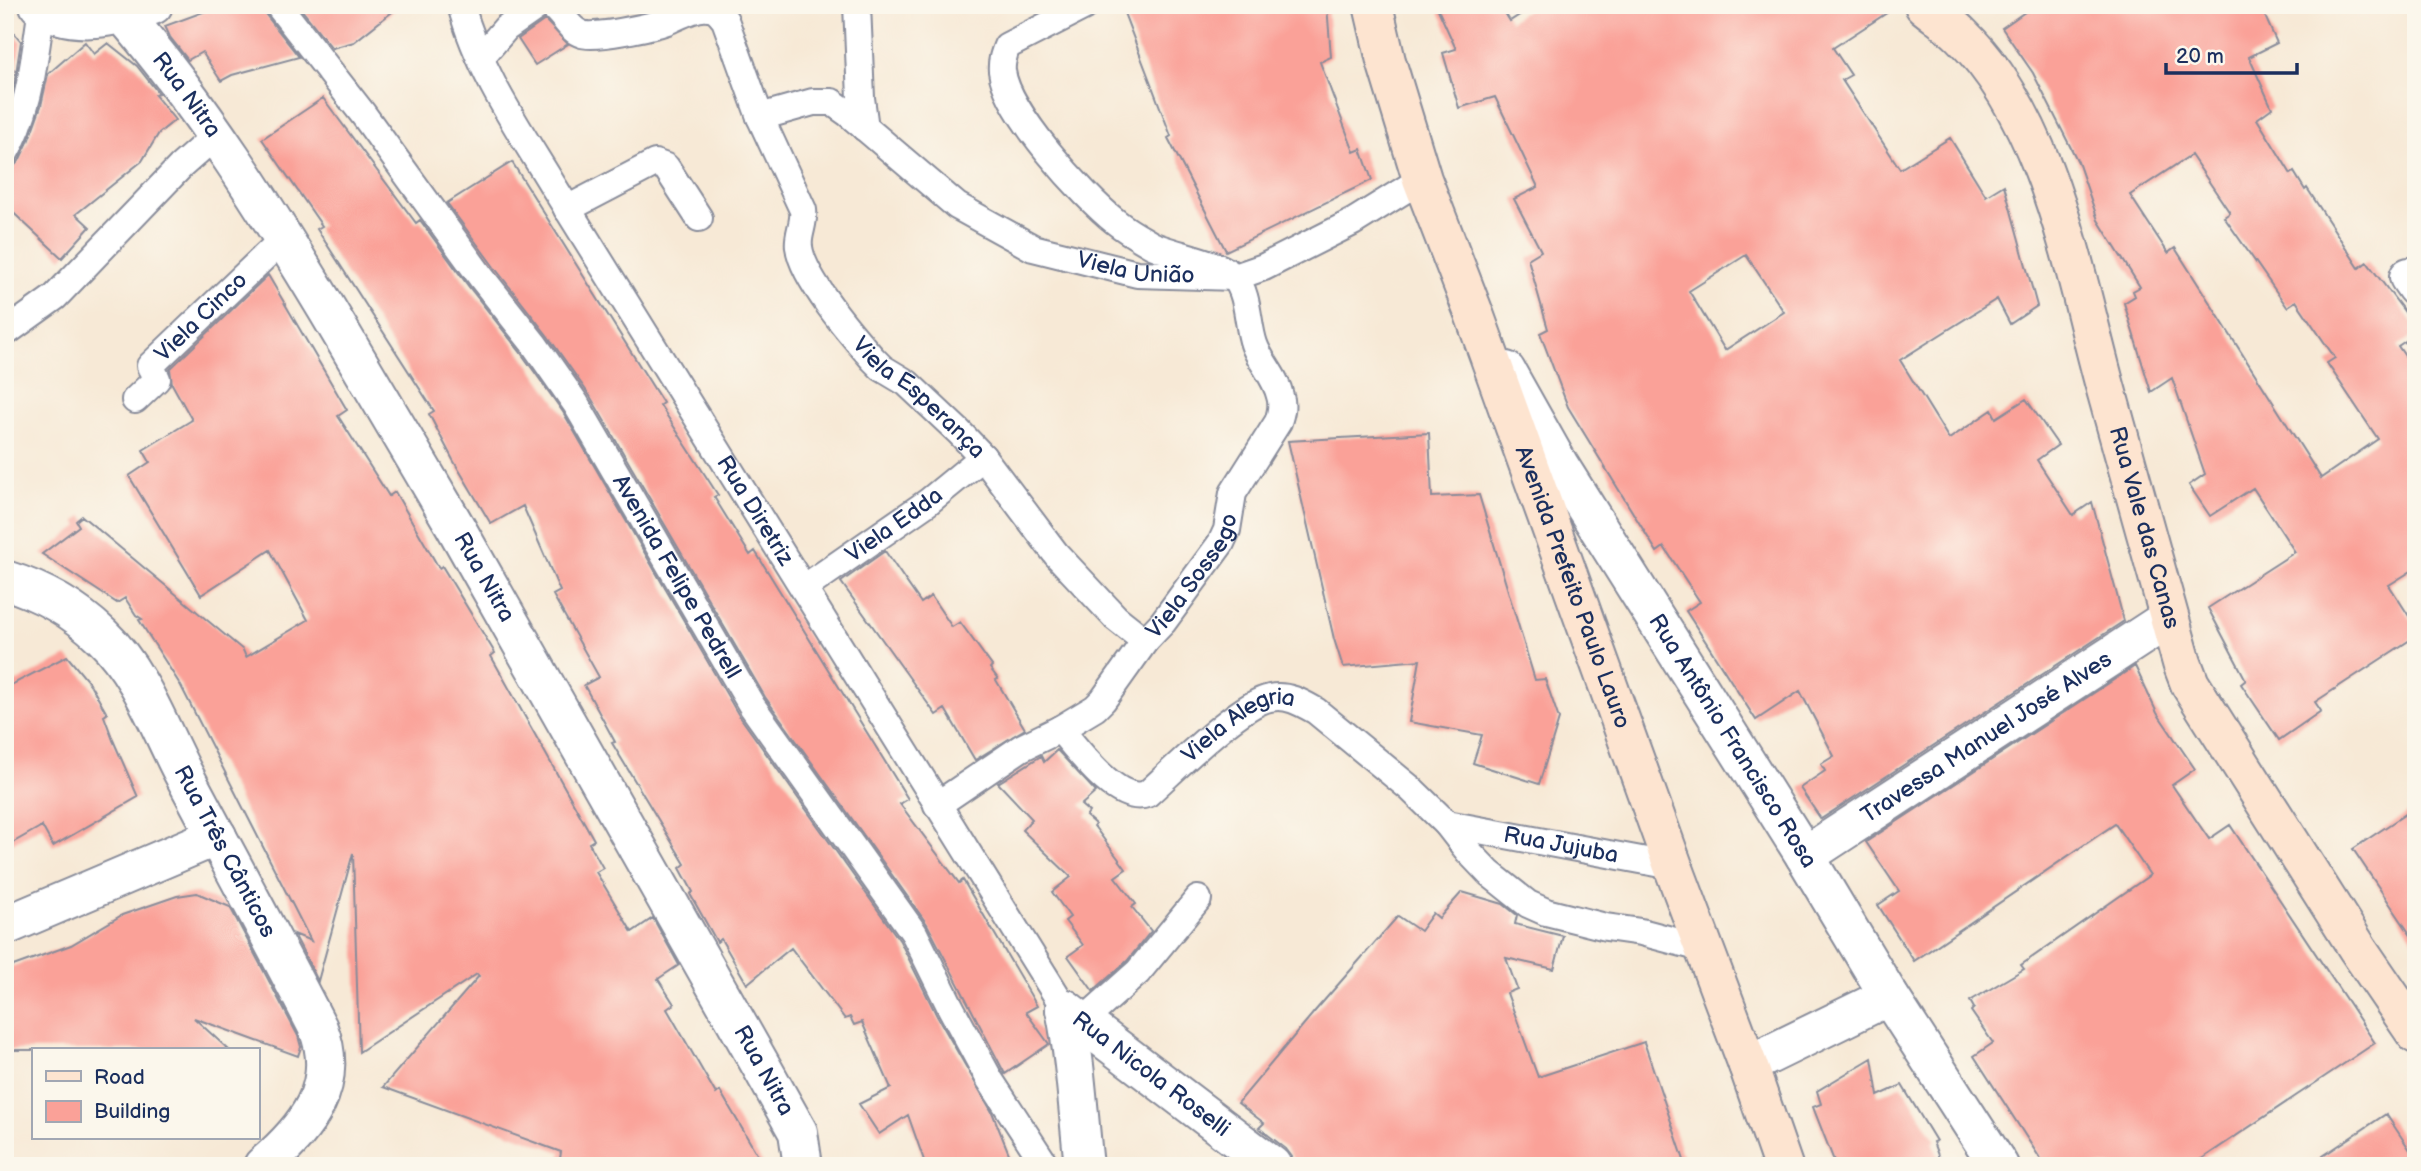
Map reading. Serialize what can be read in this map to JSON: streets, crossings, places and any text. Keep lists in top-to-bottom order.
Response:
{
  "streets": {
    "street": [
      "Rua Nitra",
      "Rua Vale das Canas",
      "Avenida Prefeito Paulo Lauro",
      "Travessa Manuel José Alves",
      "Rua Antônio Francisco Rosa",
      "Rua Três Cânticos",
      "Rua Nicola Roselli"
    ],
    "lane": [
      "Viela União",
      "Viela Cinco",
      "Viela Esperança",
      "Rua Diretriz",
      "Viela Edda",
      "Viela Sossego",
      "Avenida Felipe Pedrell",
      "Viela Alegria",
      "Rua Jujuba"
    ]
  },
  "crossings": [
    ["Rua Nitra", "Viela Cinco"],
    ["Viela União", "Viela Esperança"],
    ["Viela União", "Viela Sossego"],
    ["Viela União", "Avenida Prefeito Paulo Lauro"],
    ["Viela Esperança", "Viela Edda"],
    ["Viela Esperança", "Viela Sossego"],
    ["Rua Diretriz", "Viela Edda"],
    ["Rua Diretriz", "Rua Nicola Roselli"],
    ["Rua Vale das Canas", "Travessa Manuel José Alves"],
    ["Viela Sossego", "Viela Alegria"],
    ["Avenida Prefeito Paulo Lauro", "Viela Alegria"],
    ["Avenida Prefeito Paulo Lauro", "Rua Antônio Francisco Rosa"],
    ["Avenida Prefeito Paulo Lauro", "Rua Jujuba"],
    ["Viela Alegria", "Rua Jujuba"],
    ["Travessa Manuel José Alves", "Rua Antônio Francisco Rosa"]
  ],
  "legend": ["Road", "Building"],
  "scale_bar": "20 m"
}
